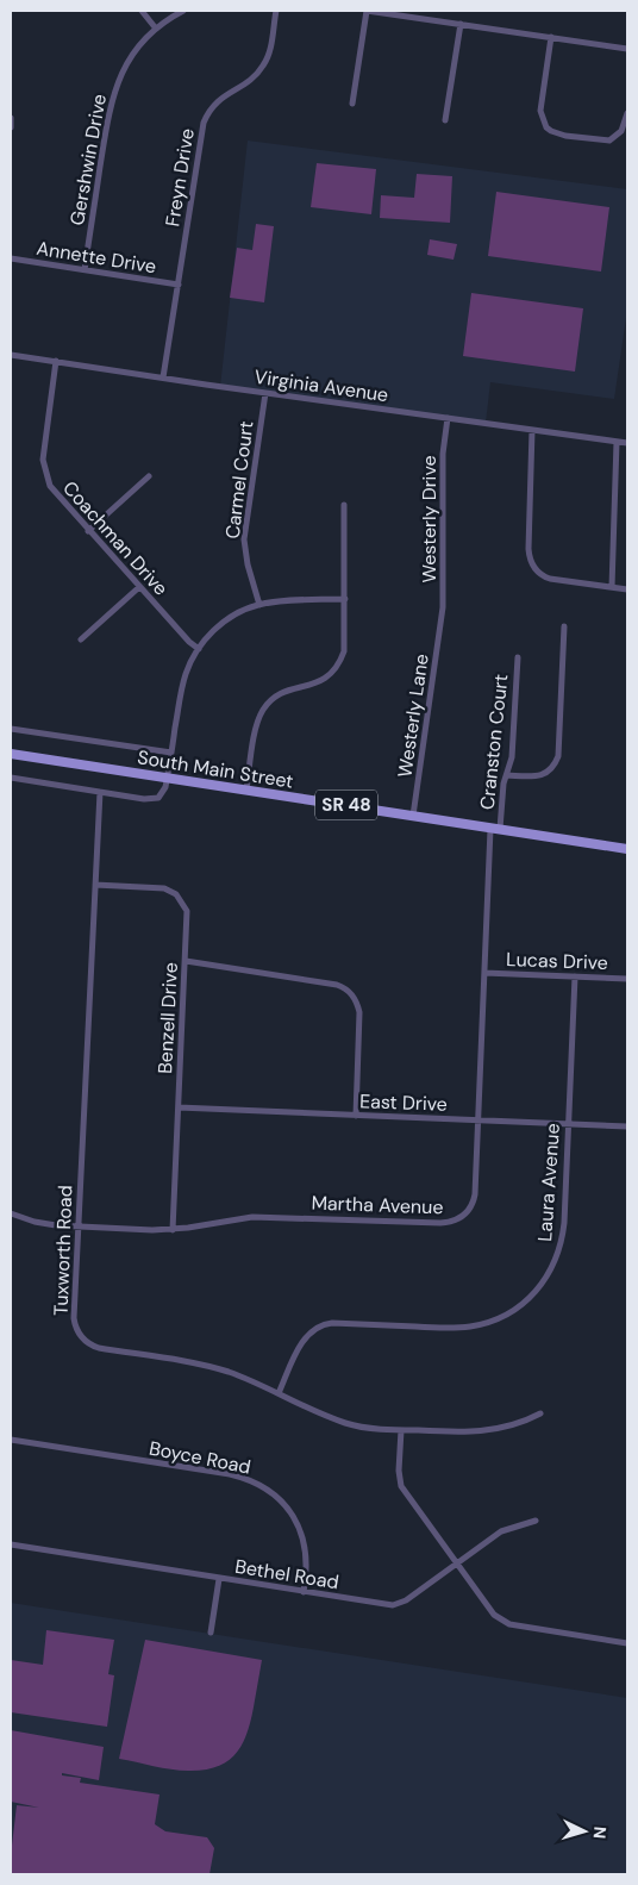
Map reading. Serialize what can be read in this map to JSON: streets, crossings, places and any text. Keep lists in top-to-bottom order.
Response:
{
  "streets": {
    "main road": ["South Main Street", "SR 48"],
    "street": [
      "Gershwin Drive",
      "Freyn Drive",
      "Annette Drive",
      "Virginia Avenue",
      "Carmel Court",
      "Westerly Drive",
      "Coachman Drive",
      "Westerly Lane",
      "Cranston Court",
      "Lucas Drive",
      "Benzell Drive",
      "East Drive",
      "Laura Avenue",
      "Martha Avenue",
      "Tuxworth Road",
      "Boyce Road",
      "Bethel Road"
    ]
  },
  "crossings": [
    ["Gershwin Drive", "Annette Drive"],
    ["Freyn Drive", "Annette Drive"],
    ["Freyn Drive", "Virginia Avenue"],
    ["Virginia Avenue", "Carmel Court"],
    ["Virginia Avenue", "Westerly Drive"],
    ["Virginia Avenue", "Coachman Drive"],
    ["Westerly Drive", "Westerly Lane"],
    ["Westerly Lane", "South Main Street"],
    ["Cranston Court", "South Main Street"],
    ["Cranston Court", "Martha Avenue"],
    ["South Main Street", "Martha Avenue"],
    ["Lucas Drive", "Laura Avenue"],
    ["Lucas Drive", "Martha Avenue"],
    ["Benzell Drive", "East Drive"],
    ["Benzell Drive", "Martha Avenue"],
    ["Benzell Drive", "Tuxworth Road"],
    ["East Drive", "Laura Avenue"],
    ["East Drive", "Martha Avenue"],
    ["Laura Avenue", "Tuxworth Road"],
    ["Martha Avenue", "Tuxworth Road"],
    ["Boyce Road", "Bethel Road"]
  ],
  "north": "right"
}
